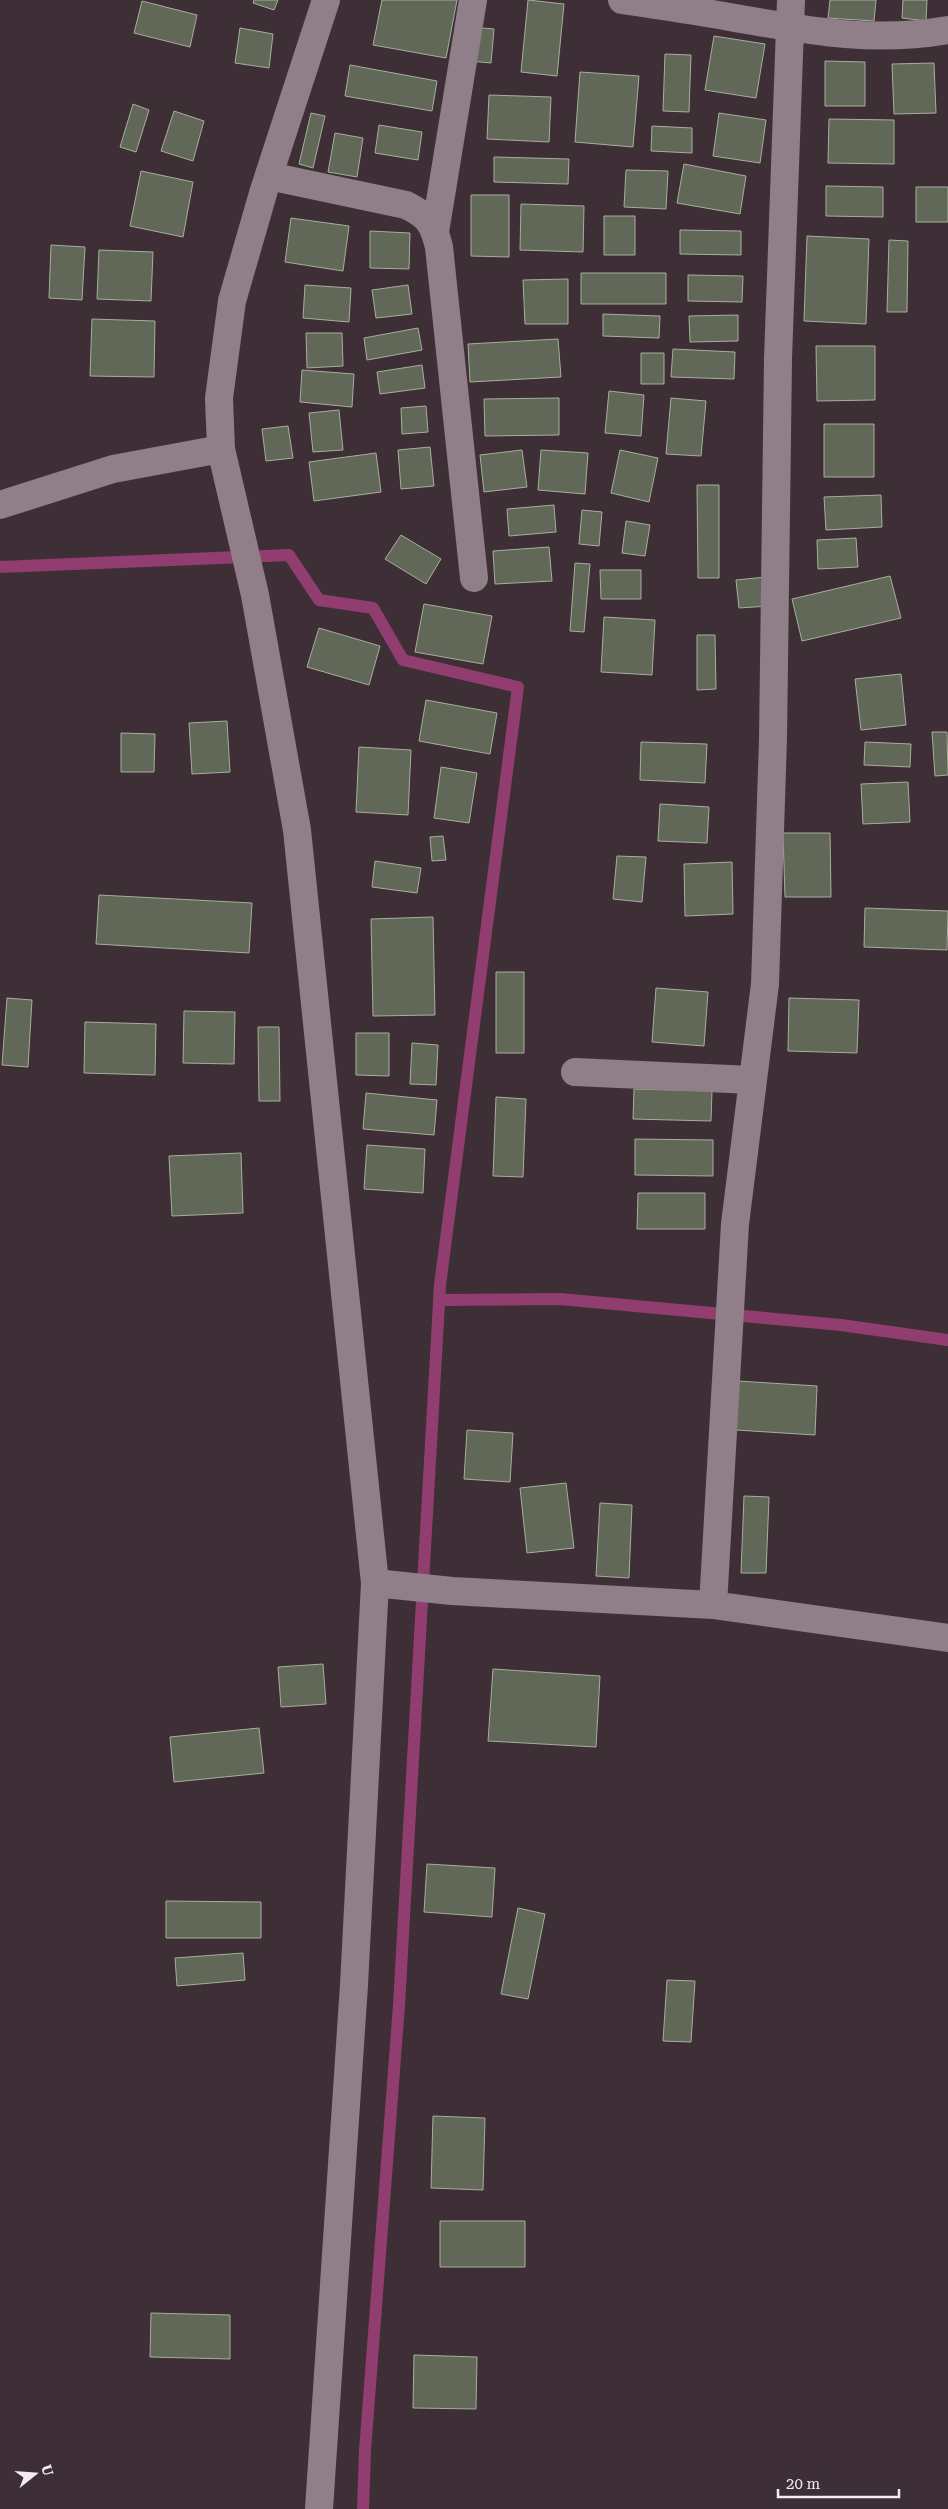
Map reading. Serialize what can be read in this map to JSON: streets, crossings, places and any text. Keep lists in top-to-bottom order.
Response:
{
  "scale_bar": "20 m",
  "north": "right"
}
